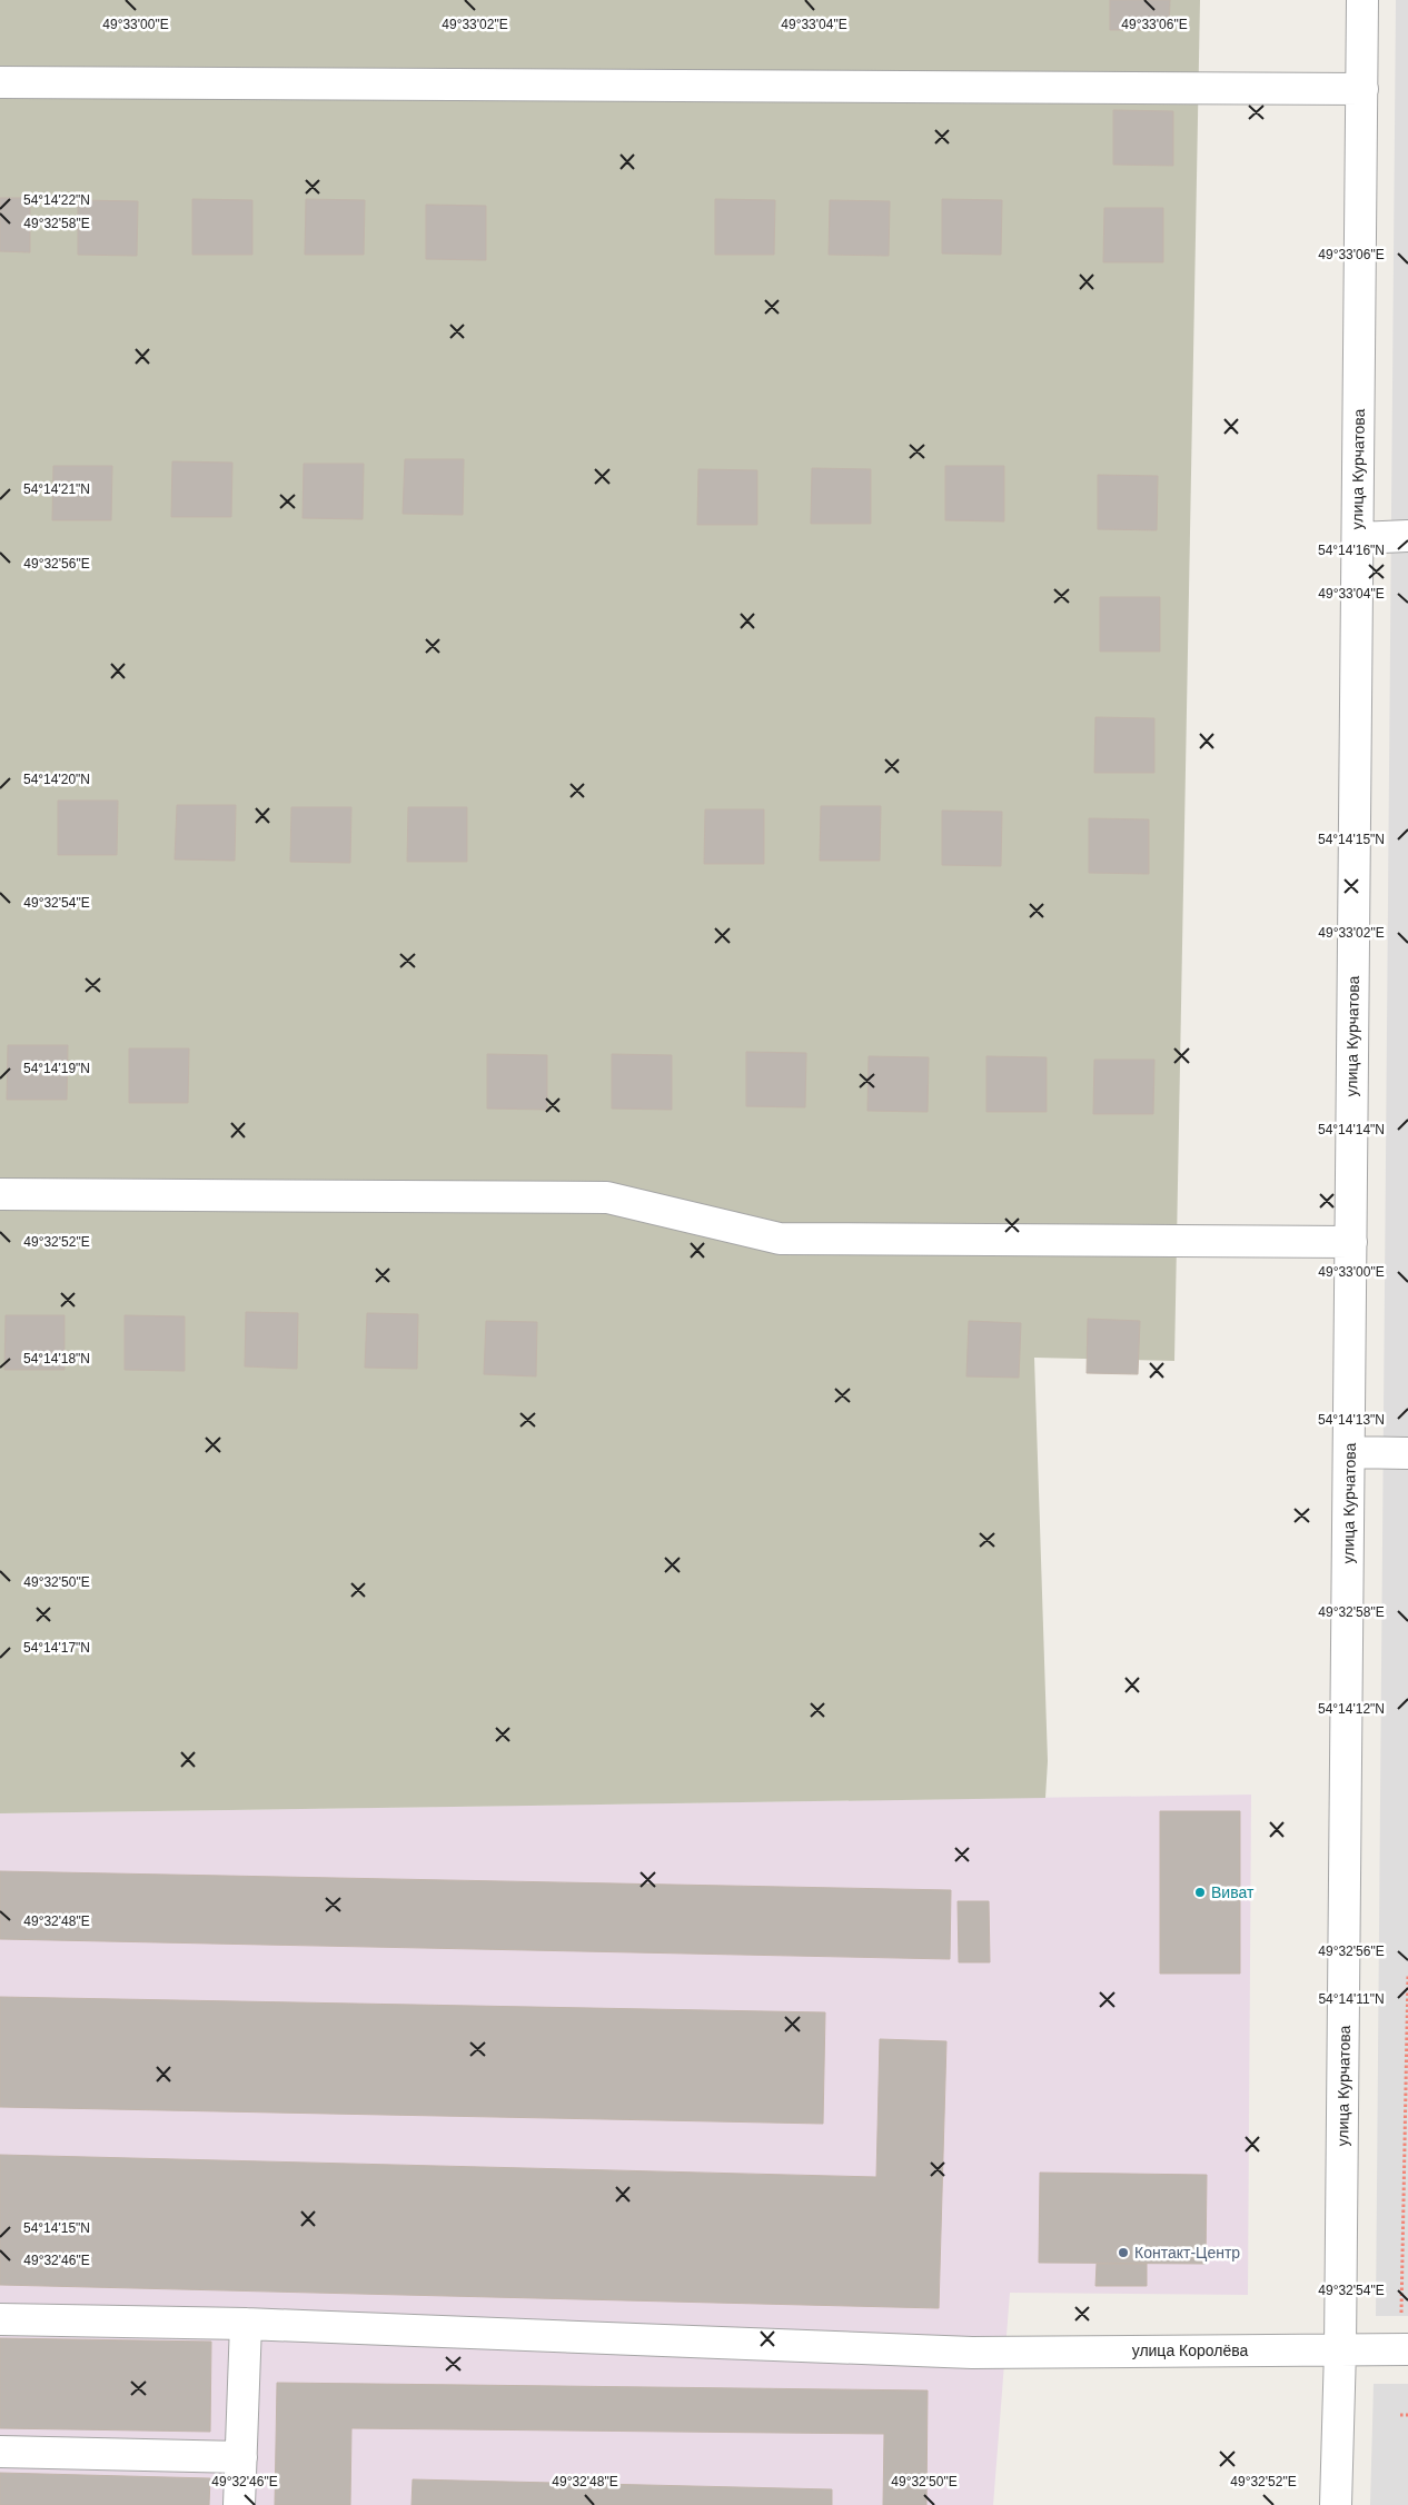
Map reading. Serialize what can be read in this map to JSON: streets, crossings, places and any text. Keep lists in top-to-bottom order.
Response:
{
  "streets": {
    "street": ["улица Курчатова", "улица Королёва"]
  },
  "crossings": [
    ["улица Курчатова", "улица Королёва"]
  ],
  "places": ["Виват", "Контакт-Центр"],
  "coordinates": [
    "49°33'00\"E",
    "49°33'02\"E",
    "49°33'04\"E",
    "49°33'06\"E",
    "54°14'22\"N",
    "49°32'58\"E",
    "54°14'21\"N",
    "54°14'16\"N",
    "49°32'56\"E",
    "54°14'20\"N",
    "54°14'15\"N",
    "49°32'54\"E",
    "54°14'19\"N",
    "54°14'14\"N",
    "49°32'52\"E",
    "54°14'18\"N",
    "54°14'13\"N",
    "49°32'50\"E",
    "54°14'17\"N",
    "54°14'12\"N",
    "49°32'48\"E",
    "54°14'11\"N",
    "49°32'46\"E"
  ]
}
